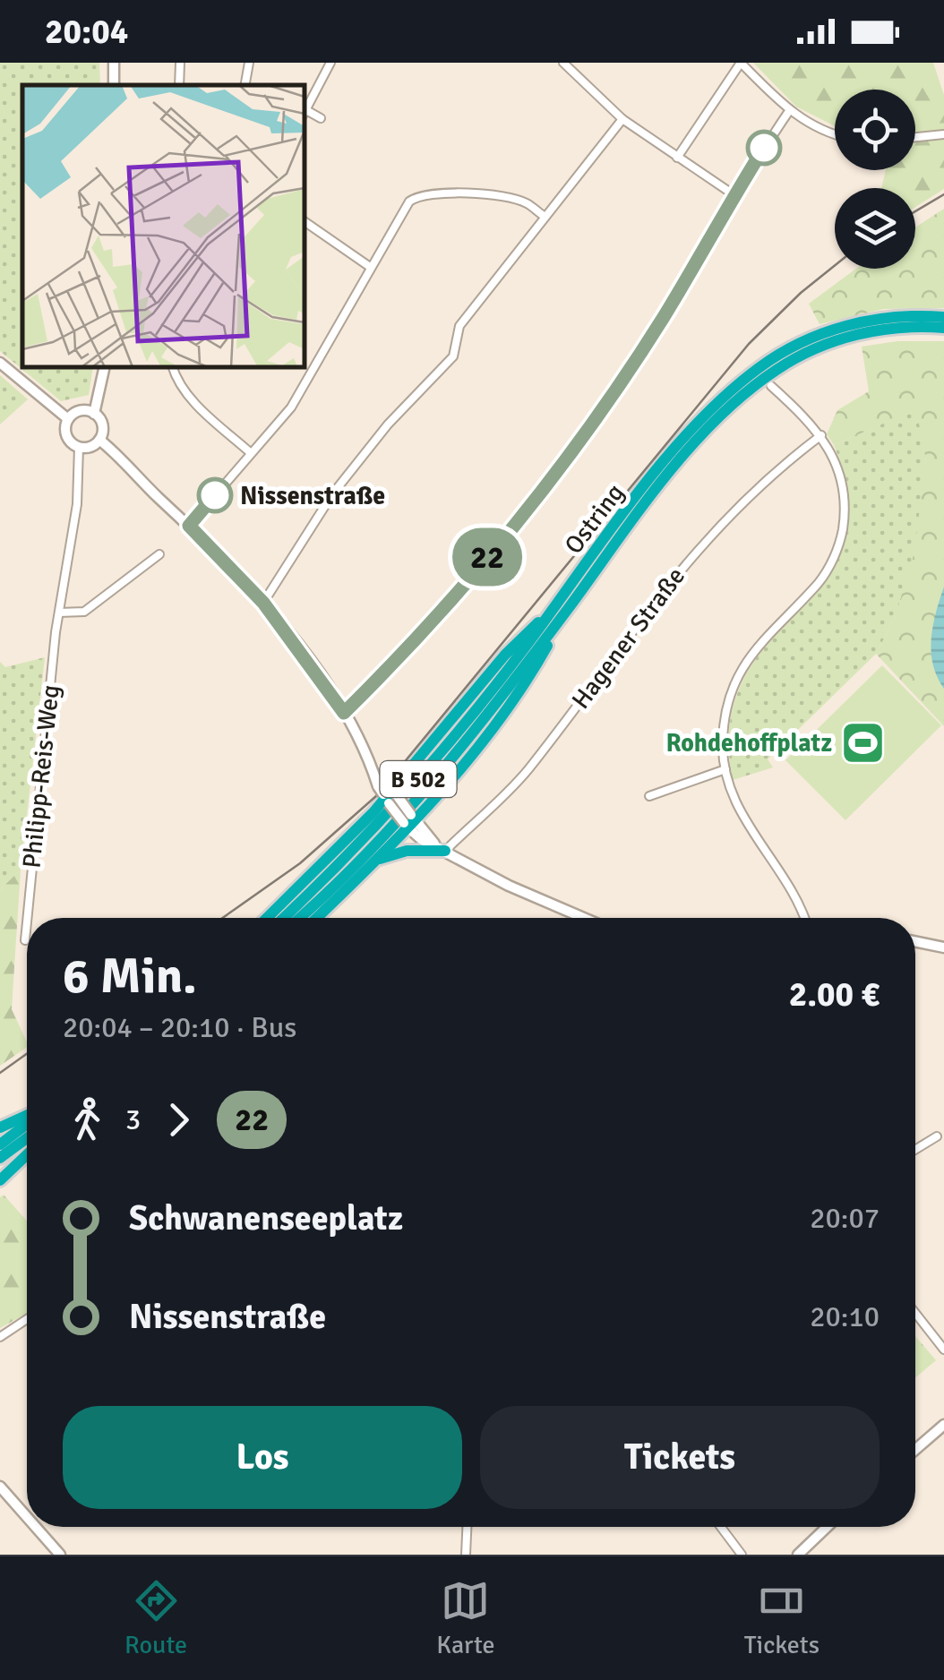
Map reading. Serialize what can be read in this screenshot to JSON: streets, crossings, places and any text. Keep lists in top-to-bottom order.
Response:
{
  "streets": {
    "highway": ["Ostring", "B 502"],
    "street": ["Hagener Straße", "Philipp-Reis-Weg"]
  },
  "places": {
    "other": ["Nissenstraße"],
    "sports": ["Rohdehoffplatz"]
  },
  "lines": ["bus line 22"],
  "page": {
    "status": "20:04",
    "on_map": "22",
    "heading": ["6 Min.", "20:04 – 20:10 · Bus", "2.00 €"],
    "legs": ["3", "22"],
    "list": [
      {
        "name": "Schwanenseeplatz",
        "value": "20:07"
      },
      {
        "name": "Nissenstraße",
        "value": "20:10"
      }
    ],
    "buttons": ["Los", "Tickets"],
    "tabs": ["Route", "Karte", "Tickets"]
  }
}
